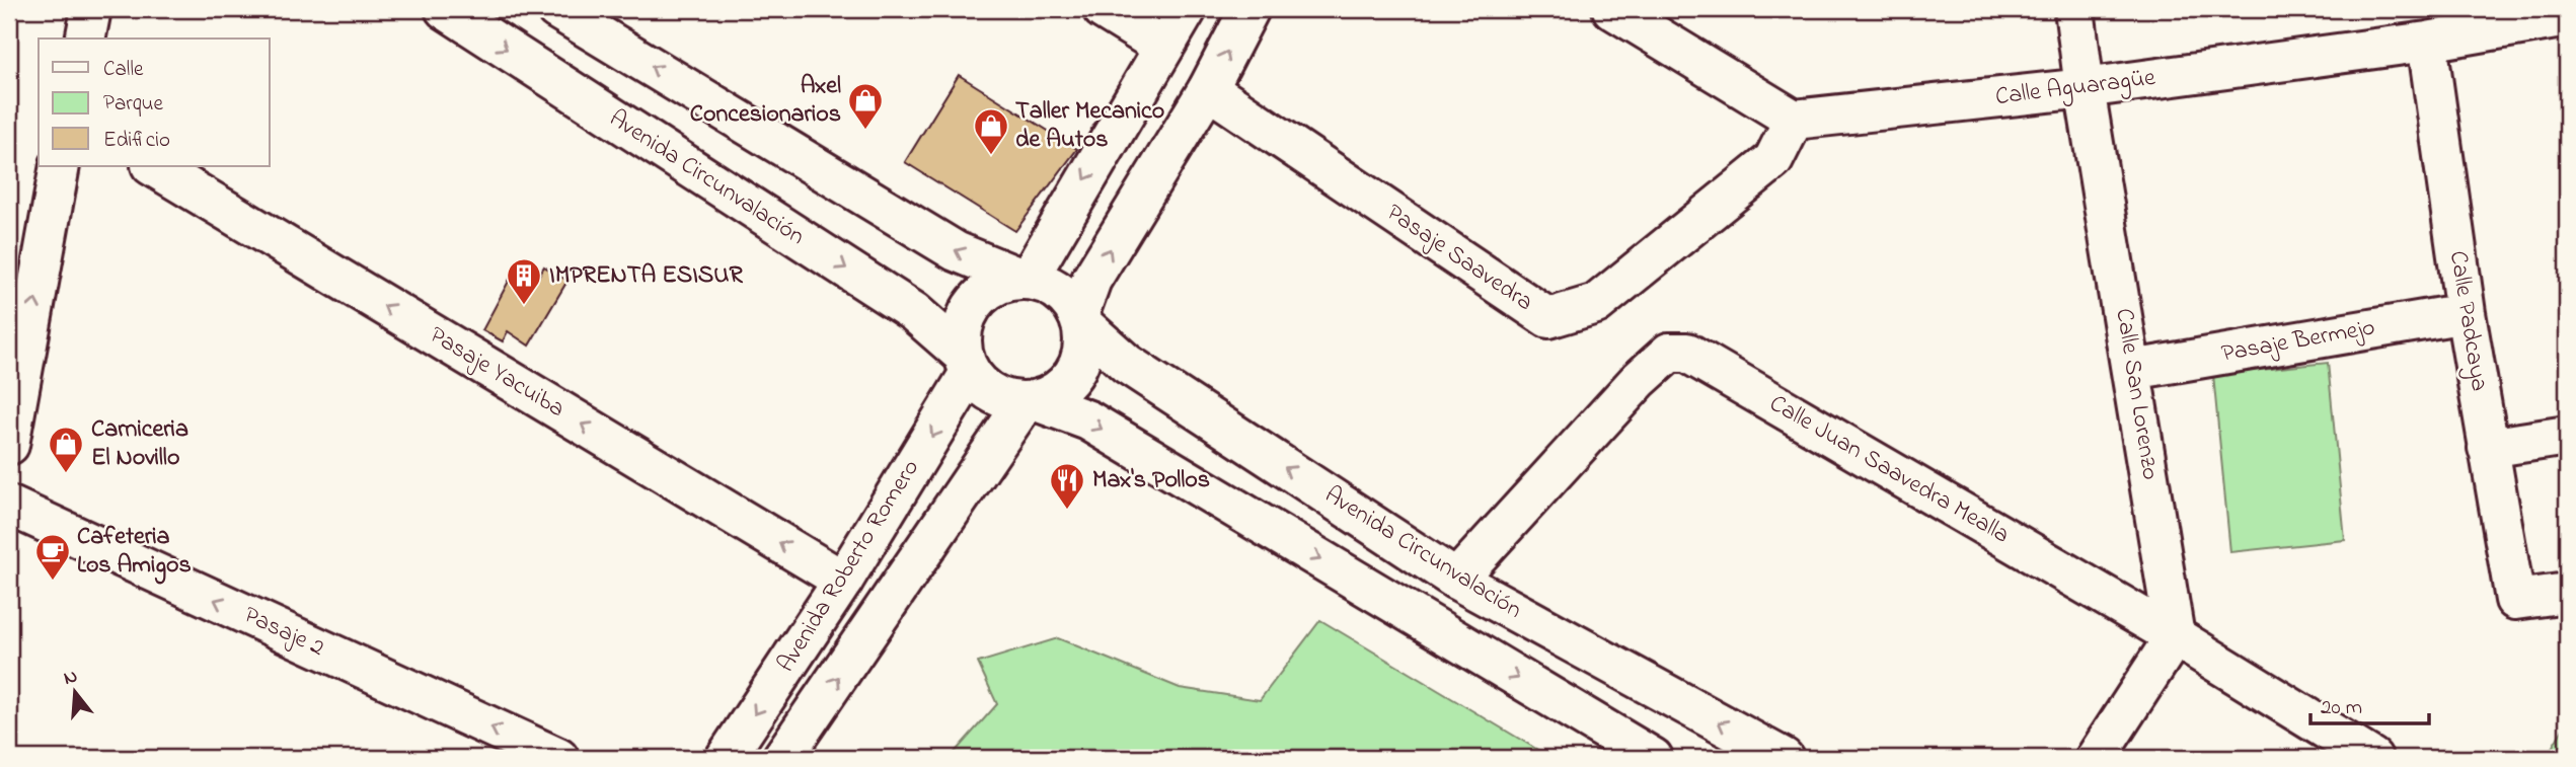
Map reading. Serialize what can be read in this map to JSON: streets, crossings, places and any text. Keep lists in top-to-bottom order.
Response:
{
  "streets": {
    "main road": [
      "Calle Aguaragüe",
      "Avenida Circunvalación",
      "Pasaje Saavedra",
      "Calle Padcaya",
      "Pasaje Bermejo",
      "Pasaje Yacuiba",
      "Calle San Lorenzo",
      "Calle Juan Saavedra Mealla",
      "Avenida Roberto Romero",
      "Pasaje 2"
    ]
  },
  "crossings": [
    ["Calle Aguaragüe", "Pasaje Saavedra"],
    ["Calle Aguaragüe", "Calle Padcaya"],
    ["Calle Aguaragüe", "Calle San Lorenzo"],
    ["Avenida Circunvalación", "Calle Juan Saavedra Mealla"],
    ["Avenida Circunvalación", "Avenida Roberto Romero"],
    ["Calle Padcaya", "Pasaje Bermejo"],
    ["Pasaje Bermejo", "Calle San Lorenzo"],
    ["Pasaje Yacuiba", "Avenida Roberto Romero"],
    ["Calle San Lorenzo", "Calle Juan Saavedra Mealla"]
  ],
  "one_way": ["Pasaje 2"],
  "places": {
    "shop": ["Axel Concesionarios", "Taller Mecanico de Autos", "Carniceria El Novillo"],
    "building": ["IMPRENTA ESISUR"],
    "restaurant": ["Max's Pollos"],
    "cafe": ["Cafeteria Los Amigos"]
  },
  "legend": ["Calle", "Parque", "Edificio"],
  "scale_bar": "20 m",
  "north": "top"
}
